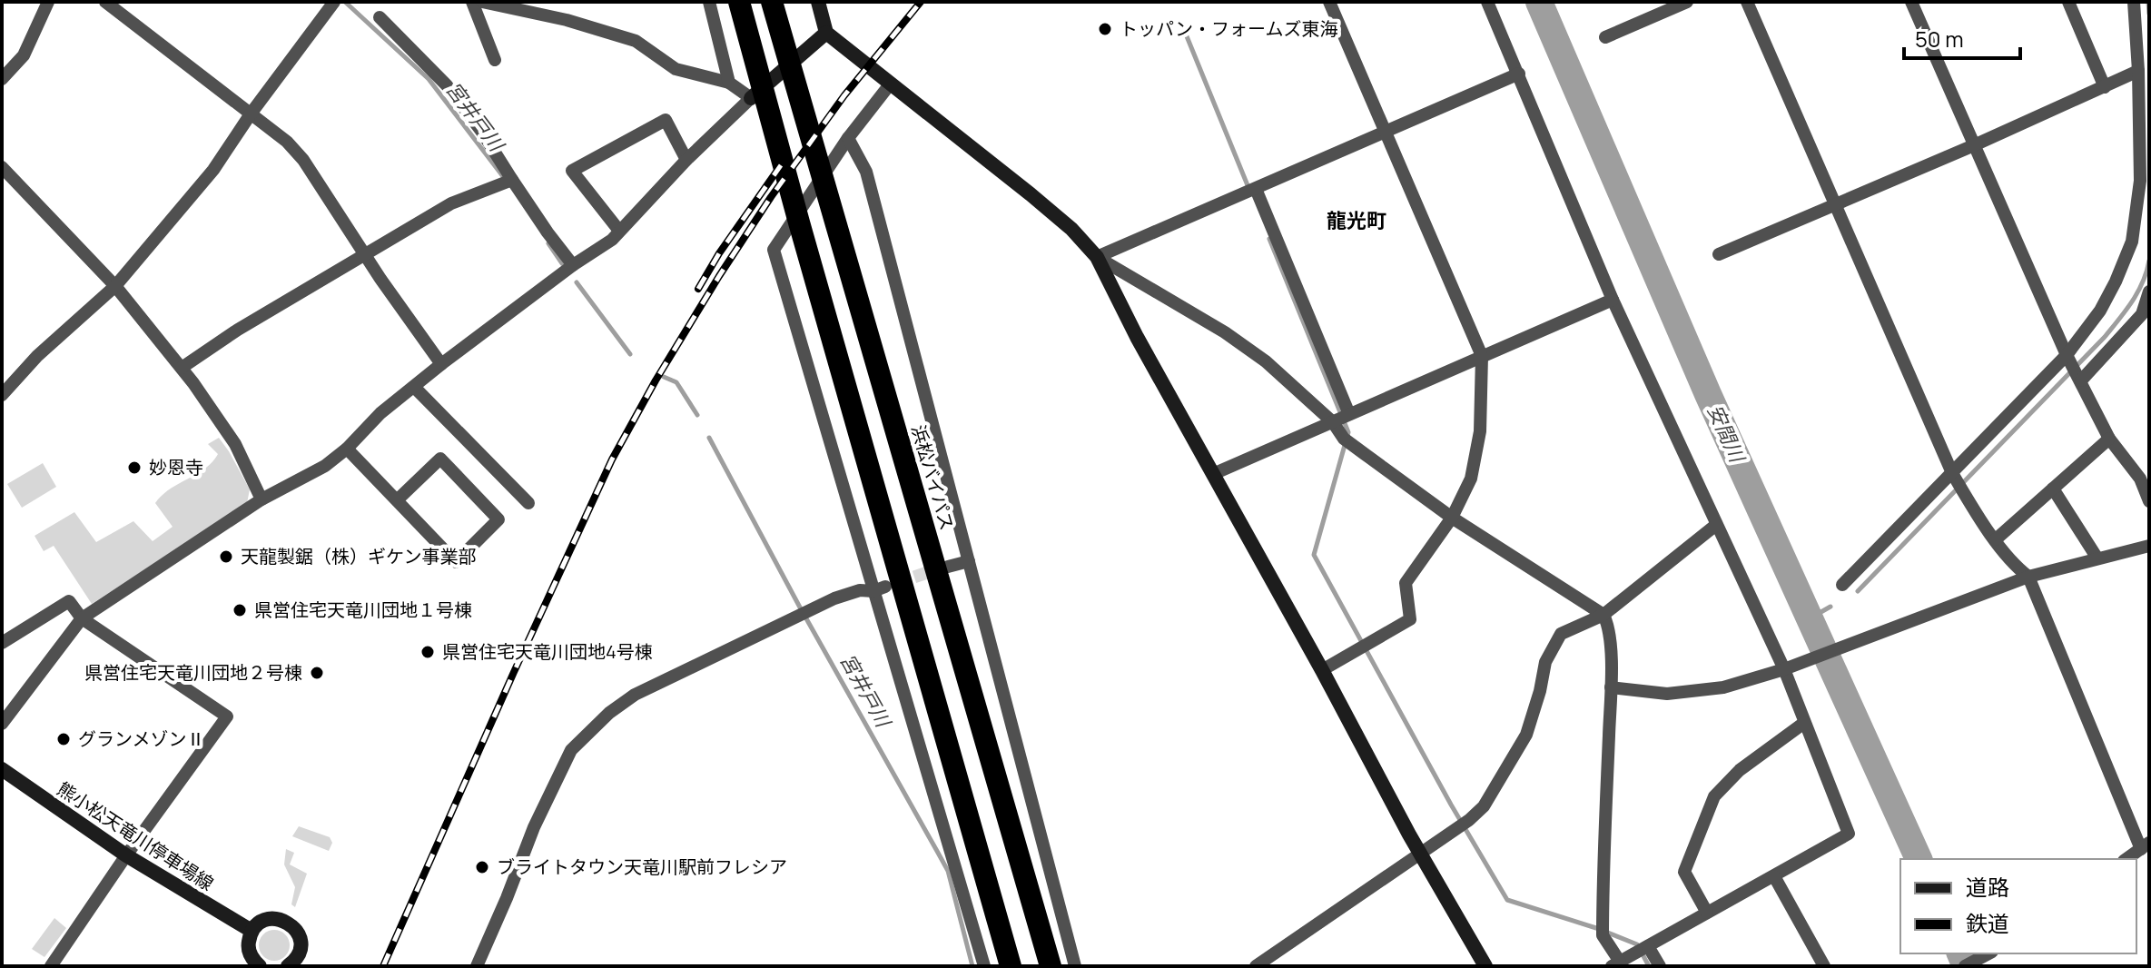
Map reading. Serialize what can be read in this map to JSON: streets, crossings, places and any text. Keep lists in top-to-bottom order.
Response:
{
  "streets": {
    "highway": ["浜松バイパス"],
    "street": ["熊小松天竜川停車場線"]
  },
  "districts": ["龍光町"],
  "water": ["宮井戸川", "安間川"],
  "places": [
    "トッパン・フォームズ東海",
    "妙恩寺",
    "天龍製鋸（株）ギケン事業部",
    "県営住宅天竜川団地１号棟",
    "県営住宅天竜川団地4号棟",
    "県営住宅天竜川団地２号棟",
    "グランメゾンⅡ",
    "ブライトタウン天竜川駅前フレシア"
  ],
  "legend": ["道路", "鉄道"],
  "scale_bar": "50 m"
}
